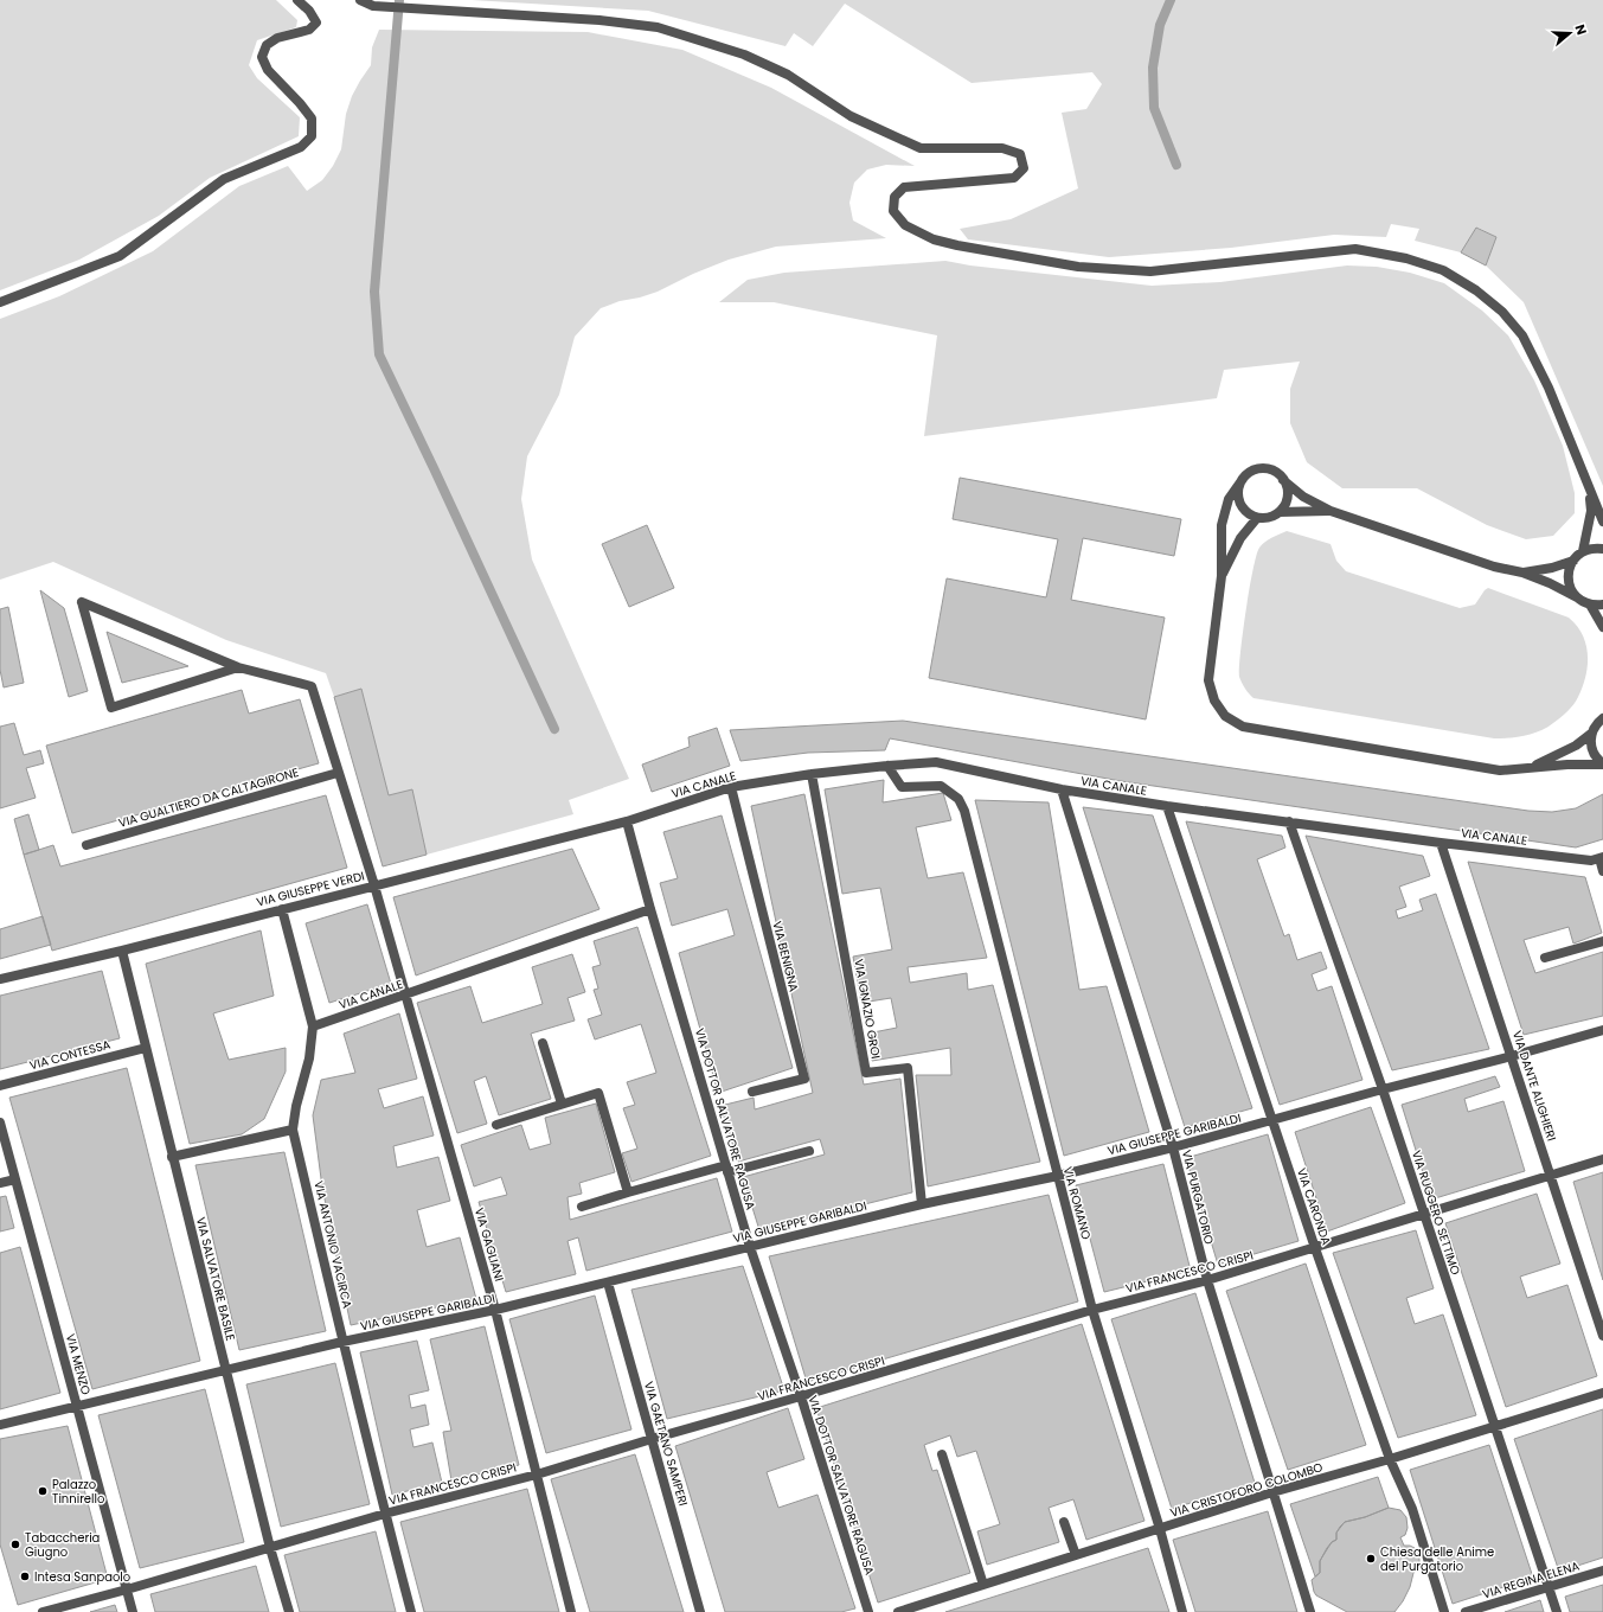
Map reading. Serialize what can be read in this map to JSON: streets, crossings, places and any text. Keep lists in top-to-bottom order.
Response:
{
  "streets": {
    "street": [
      "VIA CANALE",
      "VIA GUALTIERO DA CALTAGIRONE",
      "VIA GIUSEPPE VERDI",
      "VIA BENIGNA",
      "VIA IGNAZIO GROI",
      "VIA CONTESSA",
      "VIA DANTE ALIGHIERI",
      "VIA DOTTOR SALVATORE RAGUSA",
      "VIA GIUSEPPE GARIBALDI",
      "VIA PURGATORIO",
      "VIA ROMANO",
      "VIA CARONDA",
      "VIA RUGGERO SETTIMO",
      "VIA ANTONIO VACIRCA",
      "VIA GAGLIANI",
      "VIA FRANCESCO CRISPI",
      "VIA SALVATORE BASILE",
      "VIA MENZO",
      "VIA GAETANO SAMPERI",
      "VIA CRISTOFORO COLOMBO",
      "VIA REGINA ELENA"
    ]
  },
  "crossings": [
    ["VIA CANALE", "VIA GIUSEPPE VERDI"],
    ["VIA CANALE", "VIA BENIGNA"],
    ["VIA CANALE", "VIA IGNAZIO GROI"],
    ["VIA CANALE", "VIA DANTE ALIGHIERI"],
    ["VIA CANALE", "VIA DOTTOR SALVATORE RAGUSA"],
    ["VIA CANALE", "VIA PURGATORIO"],
    ["VIA CANALE", "VIA ROMANO"],
    ["VIA CANALE", "VIA CARONDA"],
    ["VIA CANALE", "VIA RUGGERO SETTIMO"],
    ["VIA CANALE", "VIA ANTONIO VACIRCA"],
    ["VIA CANALE", "VIA GAGLIANI"],
    ["VIA GUALTIERO DA CALTAGIRONE", "VIA GAGLIANI"],
    ["VIA GIUSEPPE VERDI", "VIA DOTTOR SALVATORE RAGUSA"],
    ["VIA GIUSEPPE VERDI", "VIA ANTONIO VACIRCA"],
    ["VIA GIUSEPPE VERDI", "VIA GAGLIANI"],
    ["VIA GIUSEPPE VERDI", "VIA SALVATORE BASILE"],
    ["VIA IGNAZIO GROI", "VIA GIUSEPPE GARIBALDI"],
    ["VIA CONTESSA", "VIA SALVATORE BASILE"],
    ["VIA DANTE ALIGHIERI", "VIA GIUSEPPE GARIBALDI"],
    ["VIA DANTE ALIGHIERI", "VIA FRANCESCO CRISPI"],
    ["VIA DOTTOR SALVATORE RAGUSA", "VIA GIUSEPPE GARIBALDI"],
    ["VIA DOTTOR SALVATORE RAGUSA", "VIA FRANCESCO CRISPI"],
    ["VIA GIUSEPPE GARIBALDI", "VIA PURGATORIO"],
    ["VIA GIUSEPPE GARIBALDI", "VIA ROMANO"],
    ["VIA GIUSEPPE GARIBALDI", "VIA CARONDA"],
    ["VIA GIUSEPPE GARIBALDI", "VIA RUGGERO SETTIMO"],
    ["VIA GIUSEPPE GARIBALDI", "VIA ANTONIO VACIRCA"],
    ["VIA GIUSEPPE GARIBALDI", "VIA GAGLIANI"],
    ["VIA GIUSEPPE GARIBALDI", "VIA SALVATORE BASILE"],
    ["VIA GIUSEPPE GARIBALDI", "VIA MENZO"],
    ["VIA GIUSEPPE GARIBALDI", "VIA GAETANO SAMPERI"],
    ["VIA PURGATORIO", "VIA FRANCESCO CRISPI"],
    ["VIA PURGATORIO", "VIA CRISTOFORO COLOMBO"],
    ["VIA ROMANO", "VIA FRANCESCO CRISPI"],
    ["VIA ROMANO", "VIA CRISTOFORO COLOMBO"],
    ["VIA CARONDA", "VIA FRANCESCO CRISPI"],
    ["VIA CARONDA", "VIA CRISTOFORO COLOMBO"],
    ["VIA RUGGERO SETTIMO", "VIA FRANCESCO CRISPI"],
    ["VIA RUGGERO SETTIMO", "VIA CRISTOFORO COLOMBO"],
    ["VIA RUGGERO SETTIMO", "VIA REGINA ELENA"],
    ["VIA ANTONIO VACIRCA", "VIA FRANCESCO CRISPI"],
    ["VIA GAGLIANI", "VIA FRANCESCO CRISPI"],
    ["VIA FRANCESCO CRISPI", "VIA SALVATORE BASILE"],
    ["VIA FRANCESCO CRISPI", "VIA MENZO"],
    ["VIA FRANCESCO CRISPI", "VIA GAETANO SAMPERI"]
  ],
  "places": [
    "Palazzo Tinnirello",
    "Tabaccheria Giugno",
    "Chiesa delle Anime del Purgatorio",
    "Intesa Sanpaolo"
  ],
  "north": "right"
}
